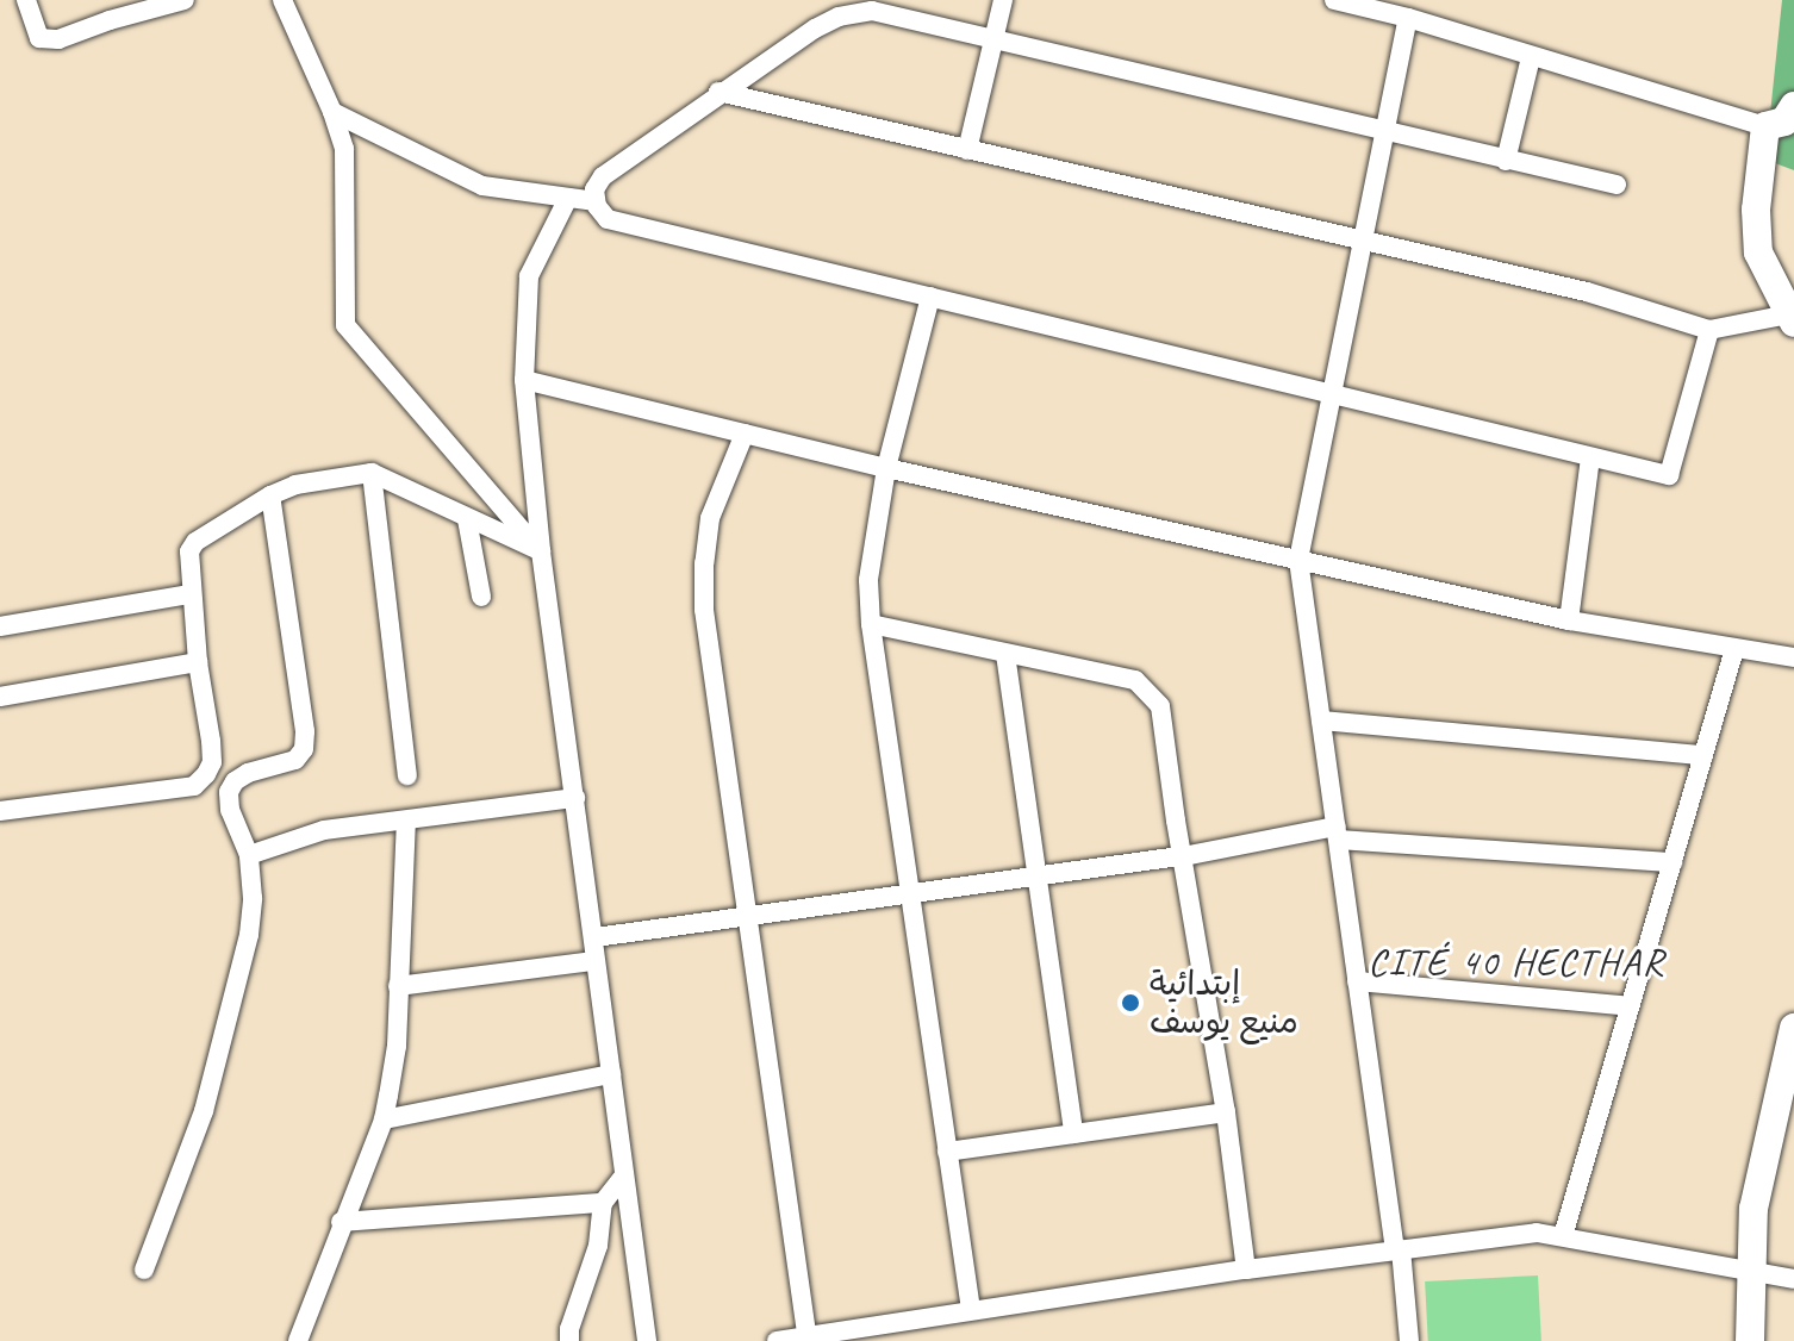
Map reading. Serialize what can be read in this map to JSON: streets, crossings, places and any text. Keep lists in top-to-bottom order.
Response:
{
  "districts": ["CITÉ 40 HECTHAR"],
  "places": ["إبتدائية منيع يوسف"]
}
